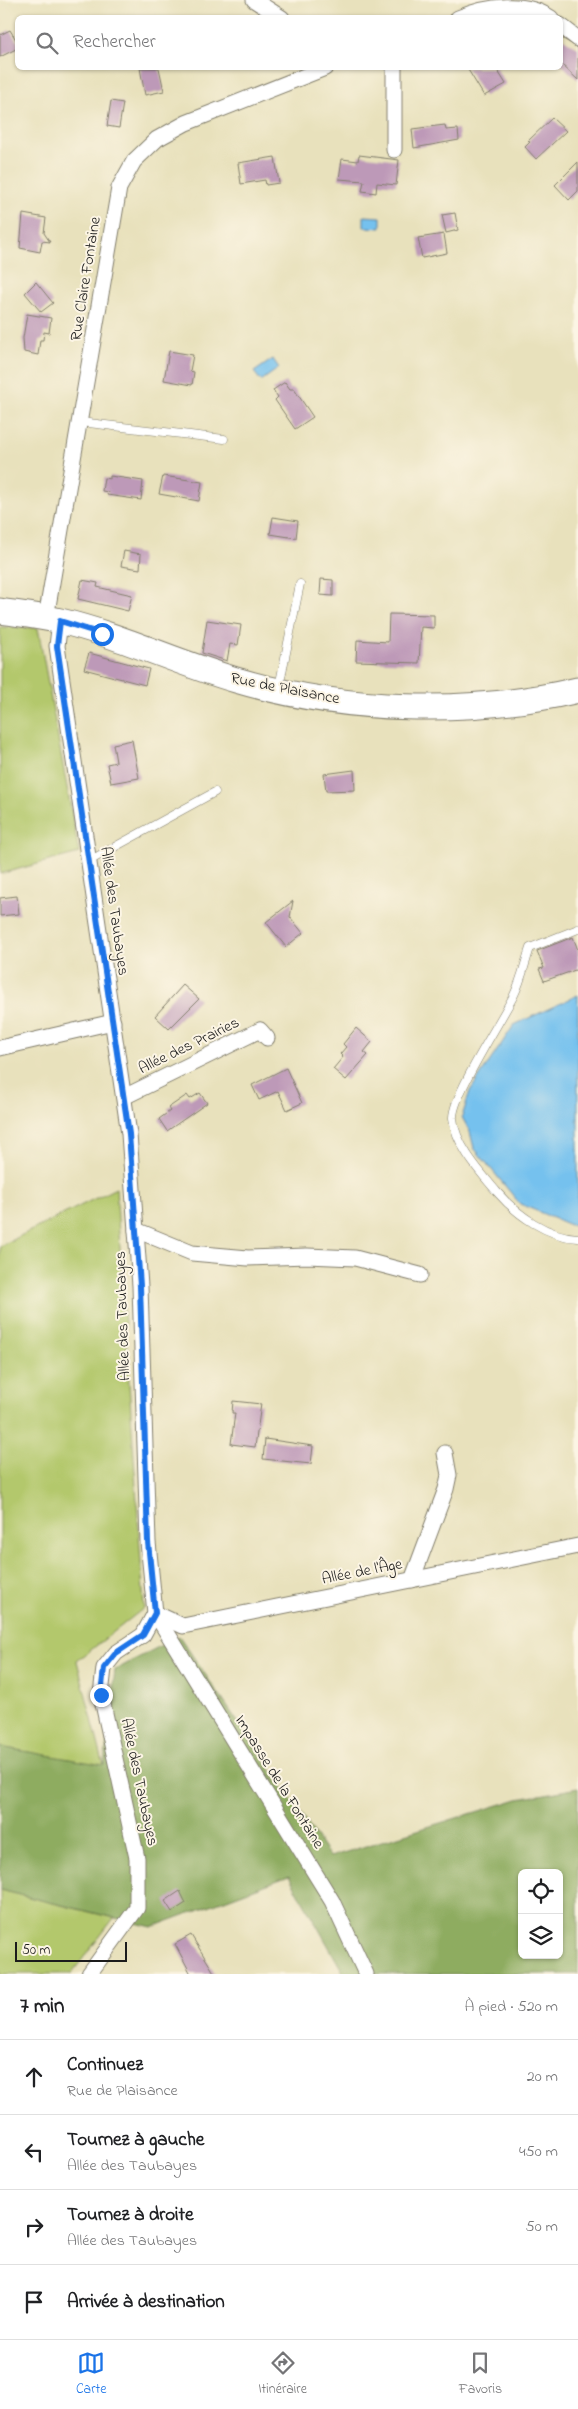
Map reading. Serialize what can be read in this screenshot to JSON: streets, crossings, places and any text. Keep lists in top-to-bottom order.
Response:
{
  "streets": {
    "main road": ["Rue de Plaisance"],
    "street": [
      "Rue Claire Fontaine",
      "Allée des Taubayes",
      "Allée des Prairies",
      "Allée de l'Âge",
      "Impasse de la Fontaine"
    ]
  },
  "crossings": [
    ["Rue Claire Fontaine", "Rue de Plaisance"],
    ["Rue Claire Fontaine", "Allée des Taubayes"],
    ["Rue de Plaisance", "Allée des Taubayes"],
    ["Allée des Taubayes", "Allée des Prairies"],
    ["Allée des Taubayes", "Allée de l'Âge"],
    ["Allée des Taubayes", "Impasse de la Fontaine"],
    ["Allée de l'Âge", "Impasse de la Fontaine"]
  ],
  "scale_bar": "50 m",
  "page": {
    "search": "Rechercher",
    "scale": "50 m",
    "heading": ["7 min", "À pied · 520 m"],
    "list": [
      ["Continuez", "Rue de Plaisance", "20 m"],
      ["Tournez à gauche", "Allée des Taubayes", "450 m"],
      ["Tournez à droite", "Allée des Taubayes", "50 m"],
      "Arrivée à destination"
    ],
    "nav": ["Carte", "Itinéraire", "Favoris"]
  }
}
